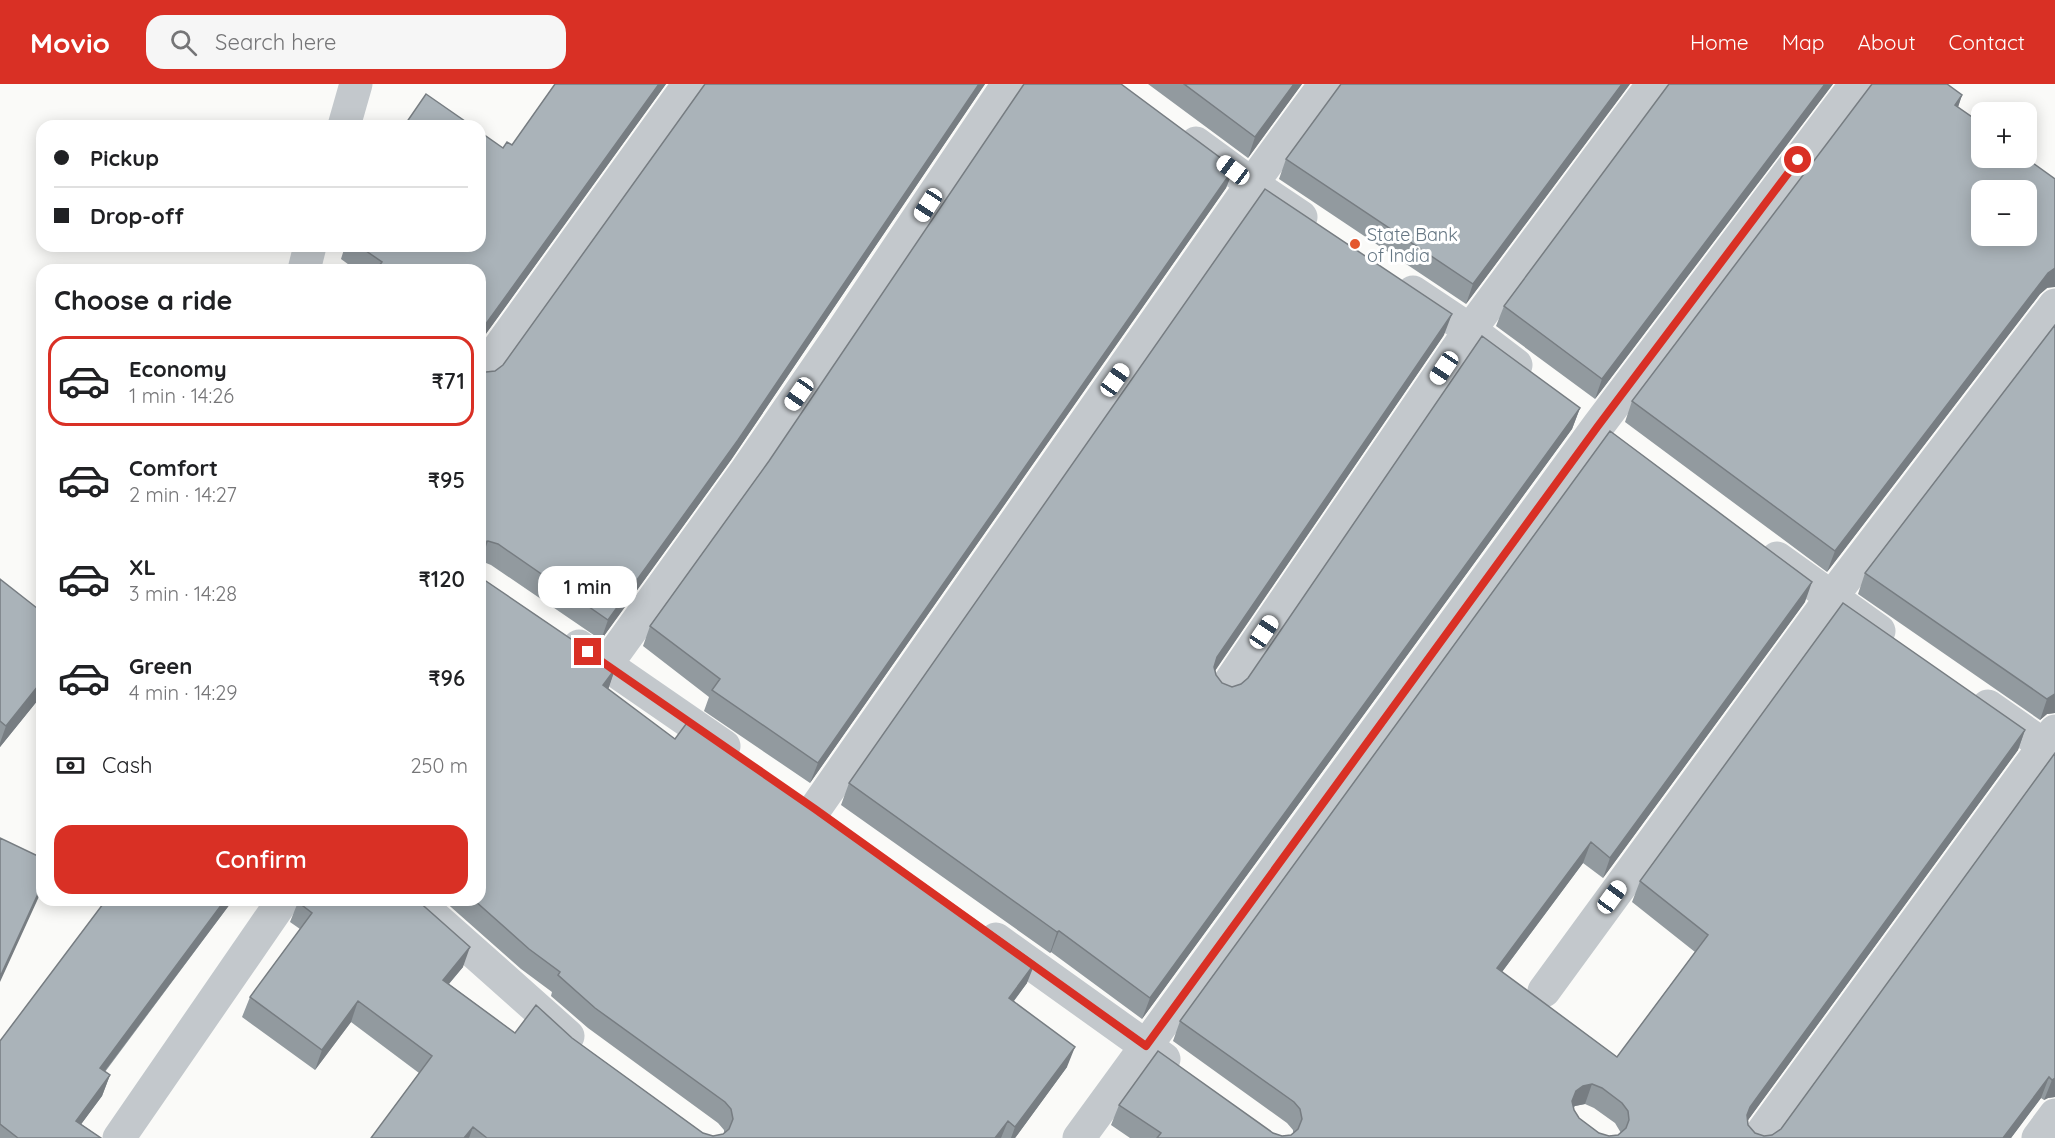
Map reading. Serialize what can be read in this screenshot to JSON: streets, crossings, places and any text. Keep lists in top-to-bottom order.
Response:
{
  "places": ["State Bank of India"],
  "page": {
    "header": "Movio",
    "search": "Search here",
    "nav": [
      "Home",
      "Map",
      "About",
      "Contact"
    ],
    "map_buttons": ["+", "−"],
    "banner": ["Pickup", "Drop-off"],
    "heading": "Choose a ride",
    "list": [
      {
        "name": "Economy",
        "note": "1 min · 14:26",
        "value": "₹71"
      },
      {
        "name": "Comfort",
        "note": "2 min · 14:27",
        "value": "₹95"
      },
      {
        "name": "XL",
        "note": "3 min · 14:28",
        "value": "₹120"
      },
      {
        "name": "Green",
        "note": "4 min · 14:29",
        "value": "₹96"
      }
    ],
    "bubble": "1 min",
    "pay": ["Cash", "250 m"],
    "buttons": "Confirm"
  }
}
